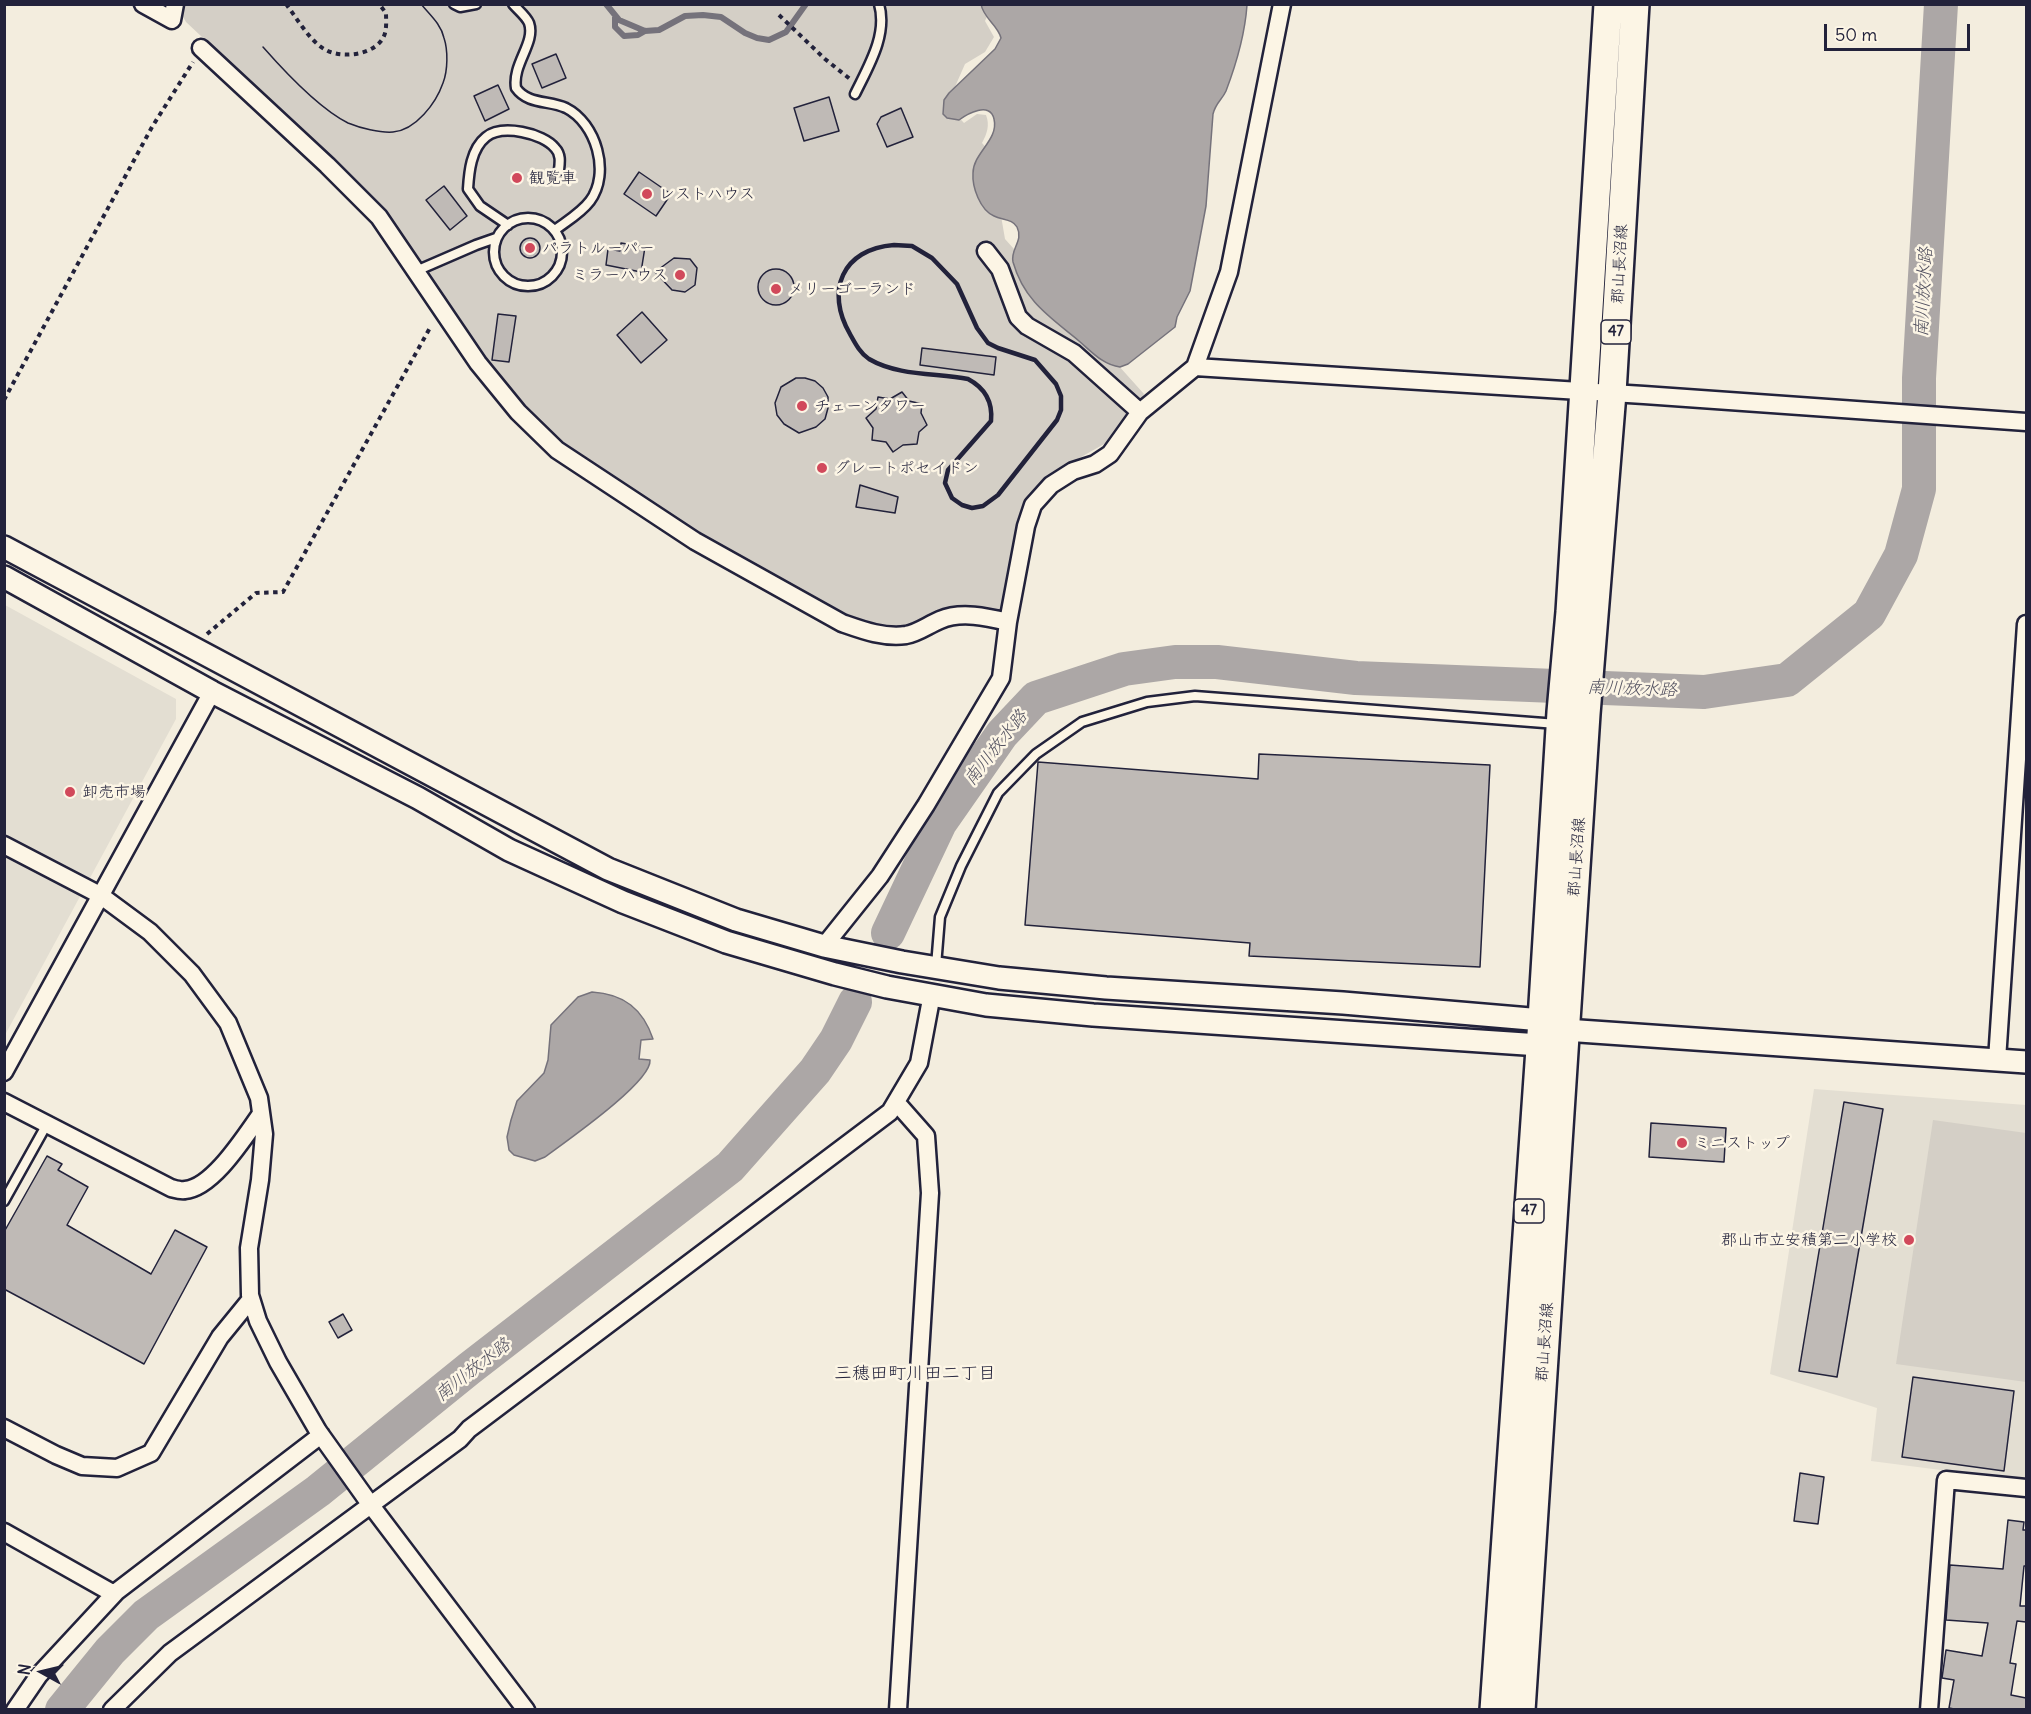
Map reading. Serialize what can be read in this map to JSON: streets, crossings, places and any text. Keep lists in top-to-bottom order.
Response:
{
  "streets": {
    "main road": ["郡山長沼線", "47"]
  },
  "districts": ["三穂田町川田二丁目"],
  "water": ["南川放水路"],
  "places": [
    "観覧車",
    "レストハウス",
    "パラトルーパー",
    "ミラーハウス",
    "メリーゴーランド",
    "チェーンタワー",
    "グレートポセイドン",
    "卸売市場",
    "ミニストップ",
    "郡山市立安積第二小学校"
  ],
  "scale_bar": "50 m",
  "north": "left"
}
